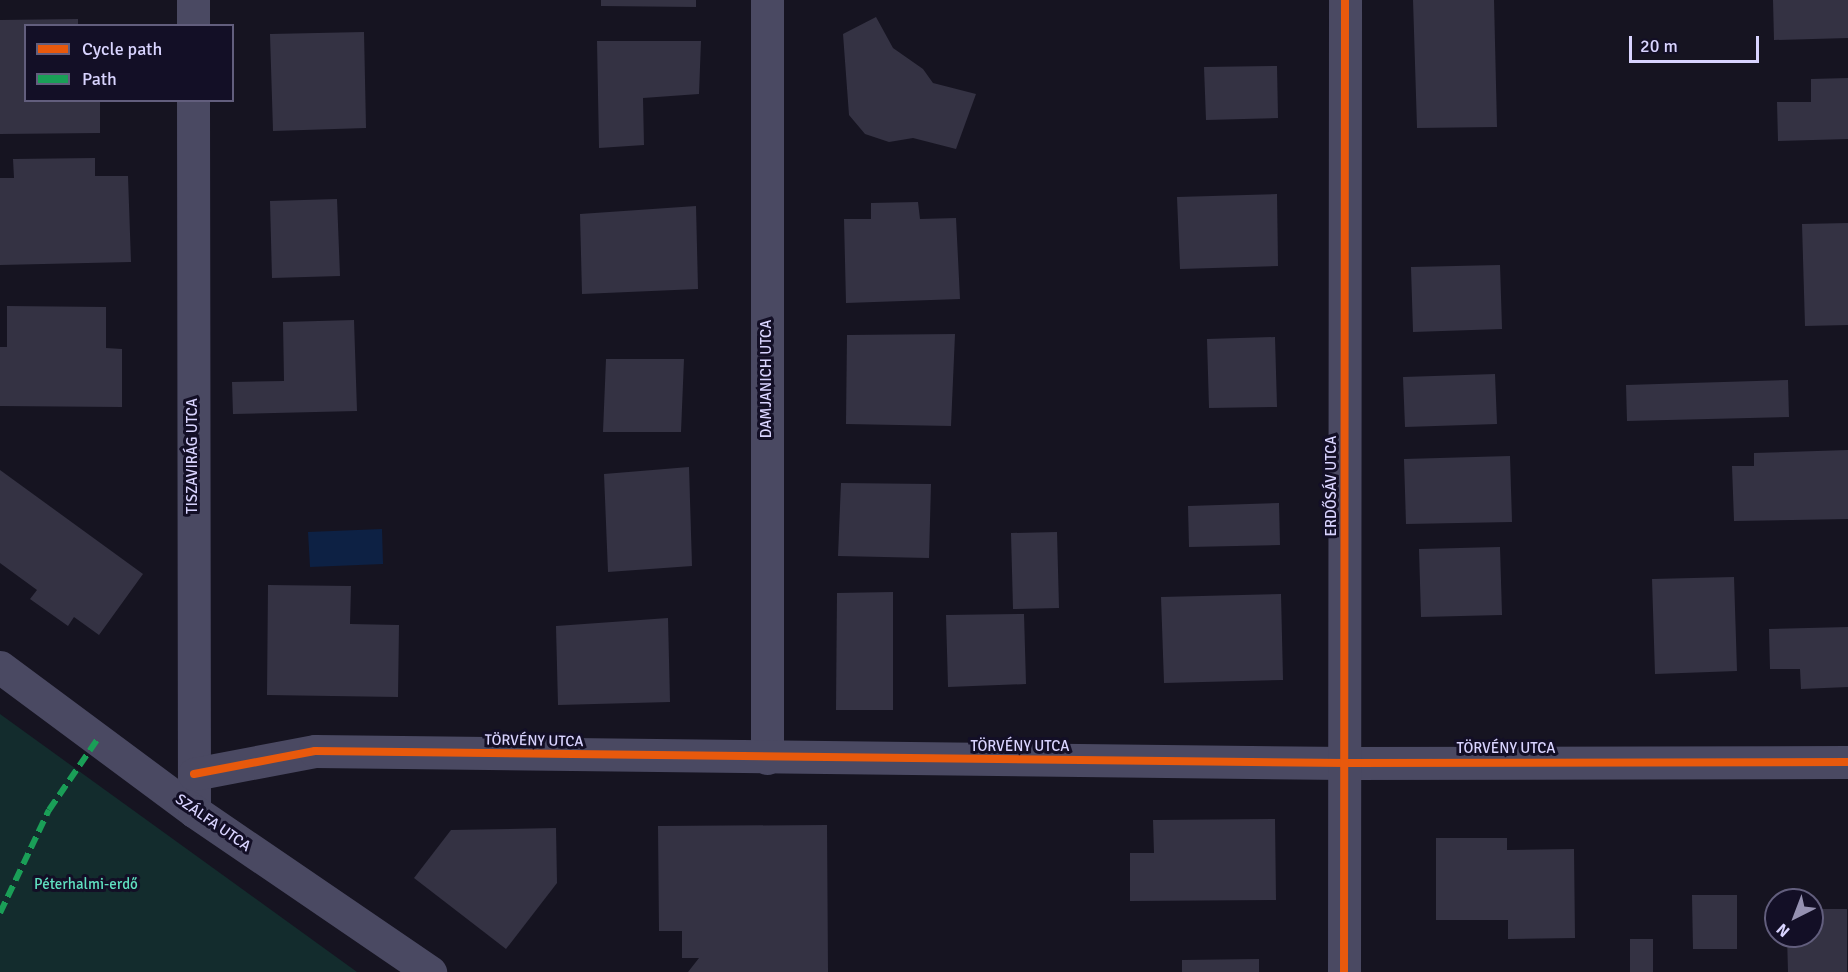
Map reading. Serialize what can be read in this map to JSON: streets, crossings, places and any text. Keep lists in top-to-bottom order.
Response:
{
  "streets": {
    "street": [
      "DAMJANICH UTCA",
      "TISZAVIRÁG UTCA",
      "ERDŐSÁV UTCA",
      "TÖRVÉNY UTCA",
      "SZÁLFA UTCA"
    ]
  },
  "crossings": [
    ["DAMJANICH UTCA", "TÖRVÉNY UTCA"],
    ["TISZAVIRÁG UTCA", "TÖRVÉNY UTCA"],
    ["TISZAVIRÁG UTCA", "SZÁLFA UTCA"],
    ["ERDŐSÁV UTCA", "TÖRVÉNY UTCA"]
  ],
  "parks": ["Péterhalmi-erdő"],
  "legend": ["Cycle path", "Path"],
  "scale_bar": "20 m",
  "north": "bottom left"
}
